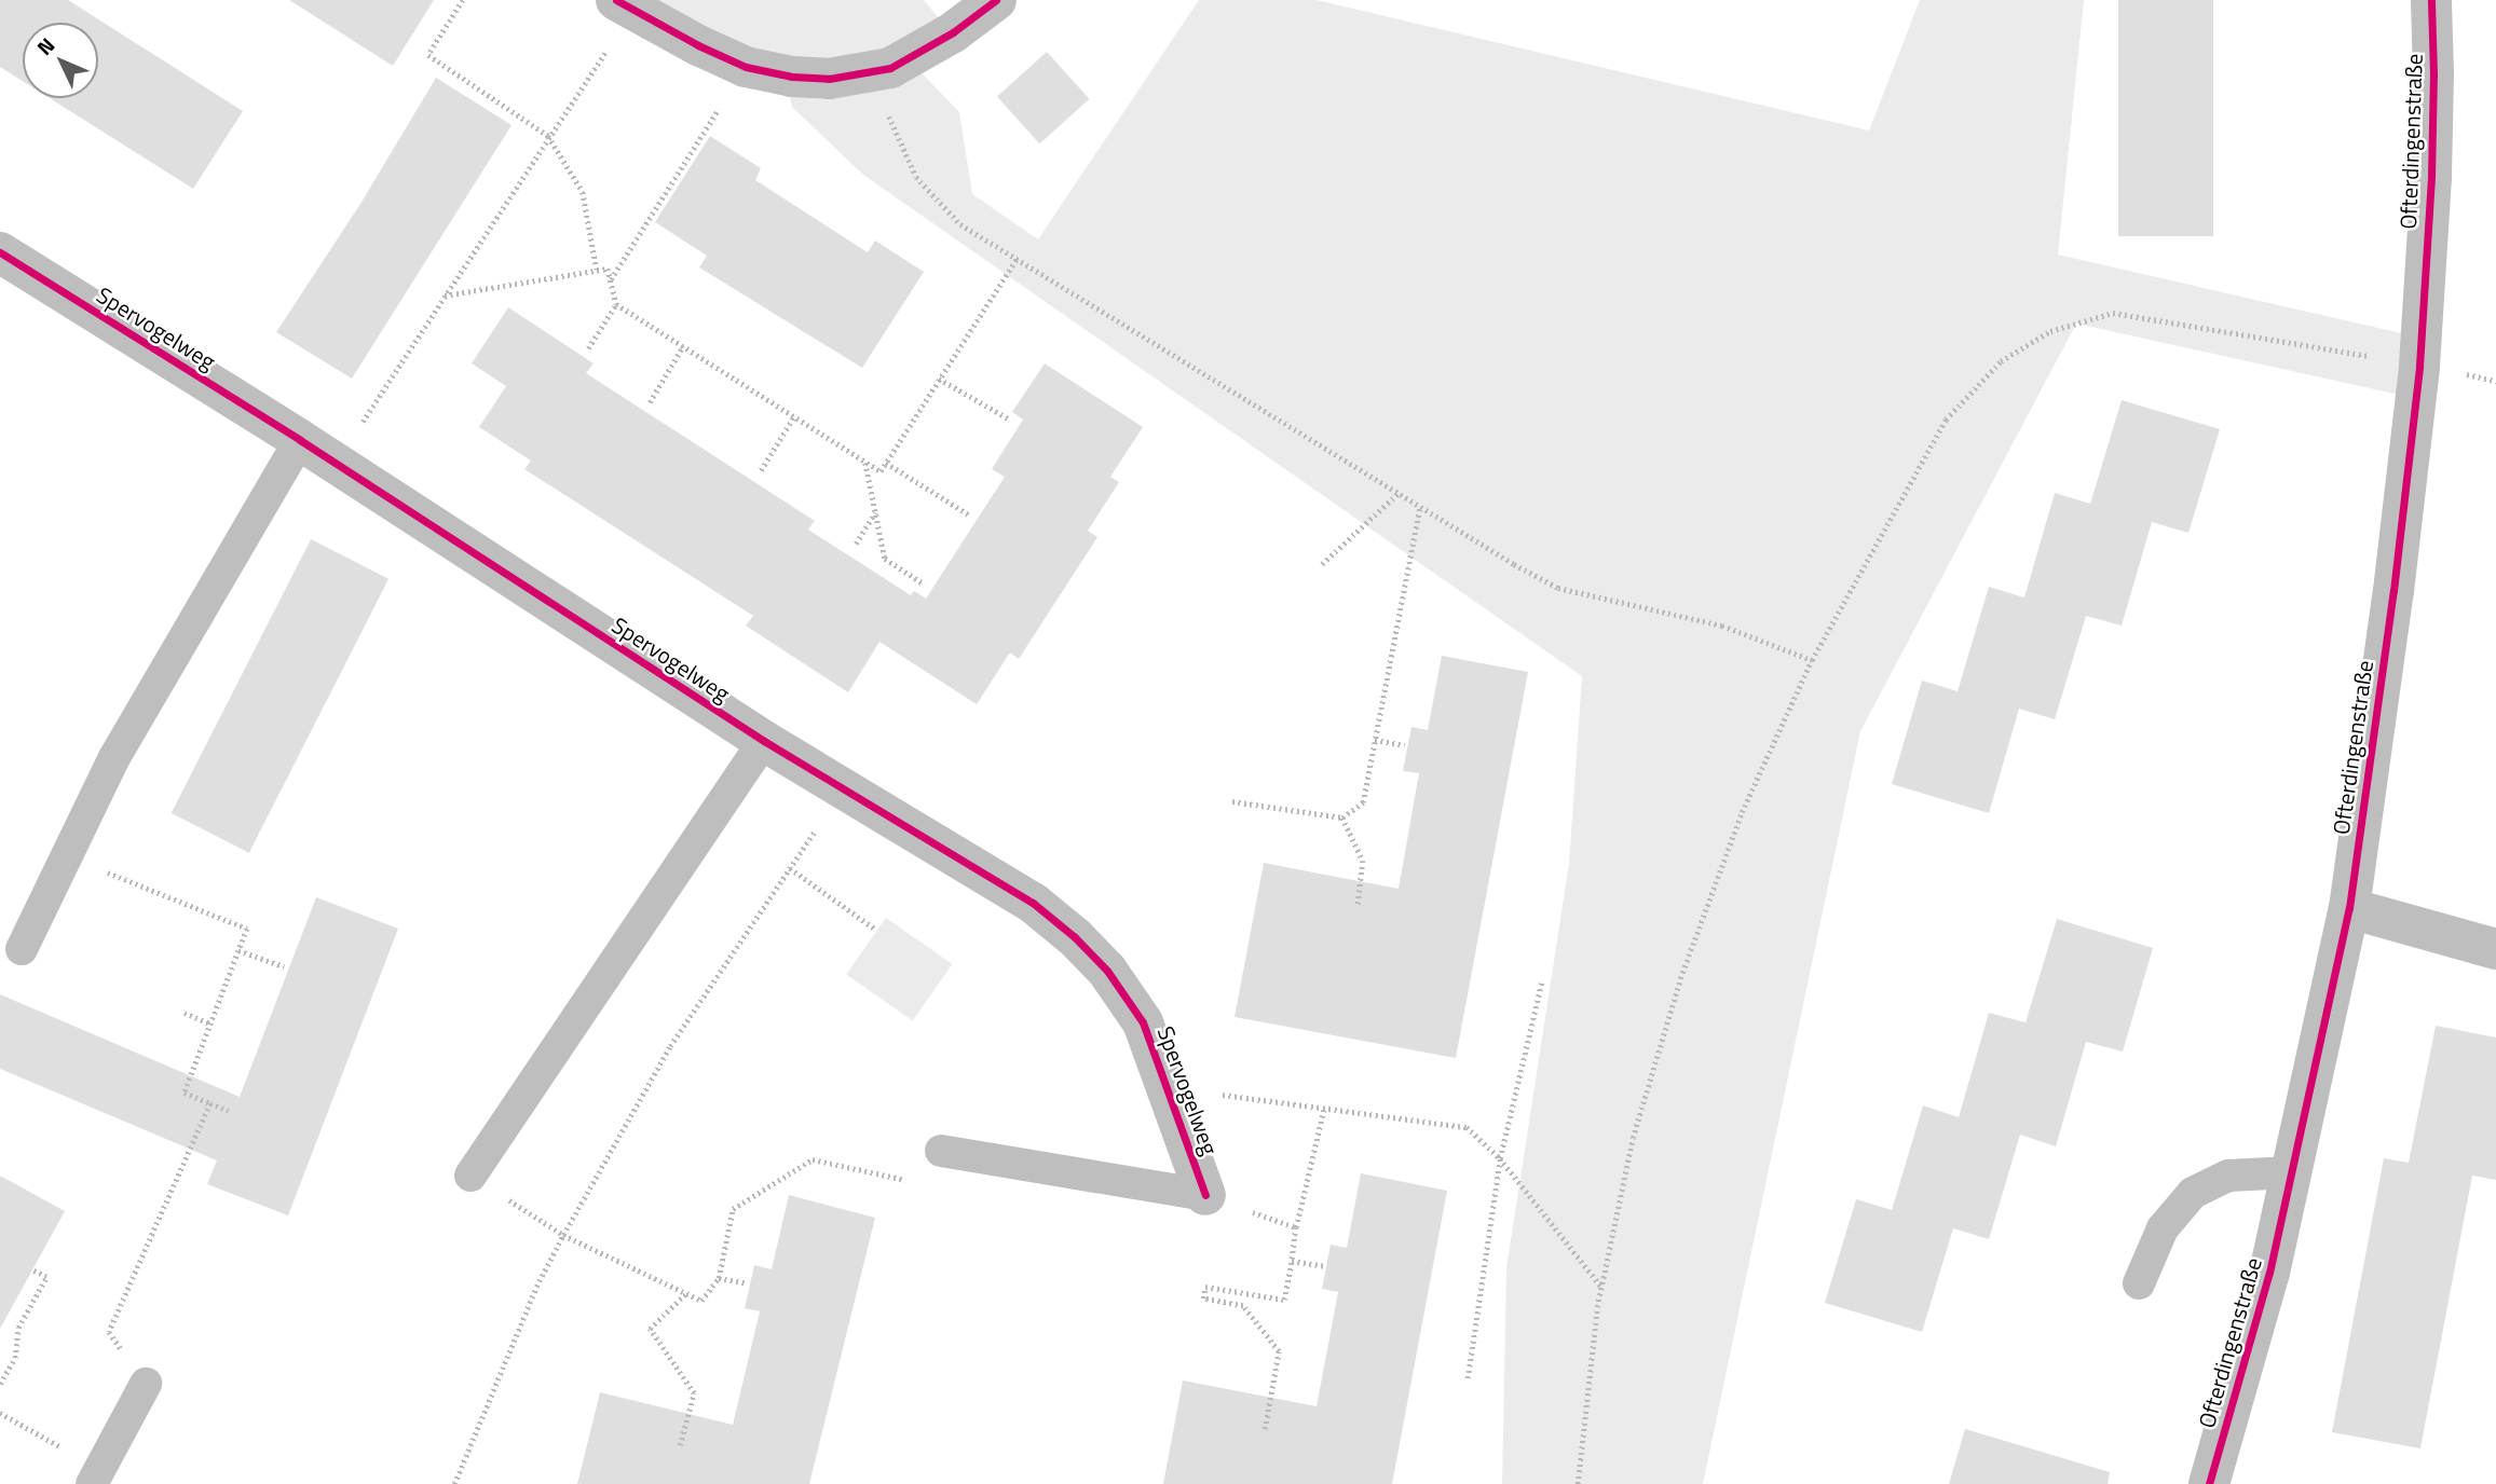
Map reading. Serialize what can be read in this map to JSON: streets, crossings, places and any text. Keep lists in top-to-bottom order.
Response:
{
  "streets": {
    "street": ["Ofterdingenstraße", "Spervogelweg"]
  },
  "north": "top left"
}
